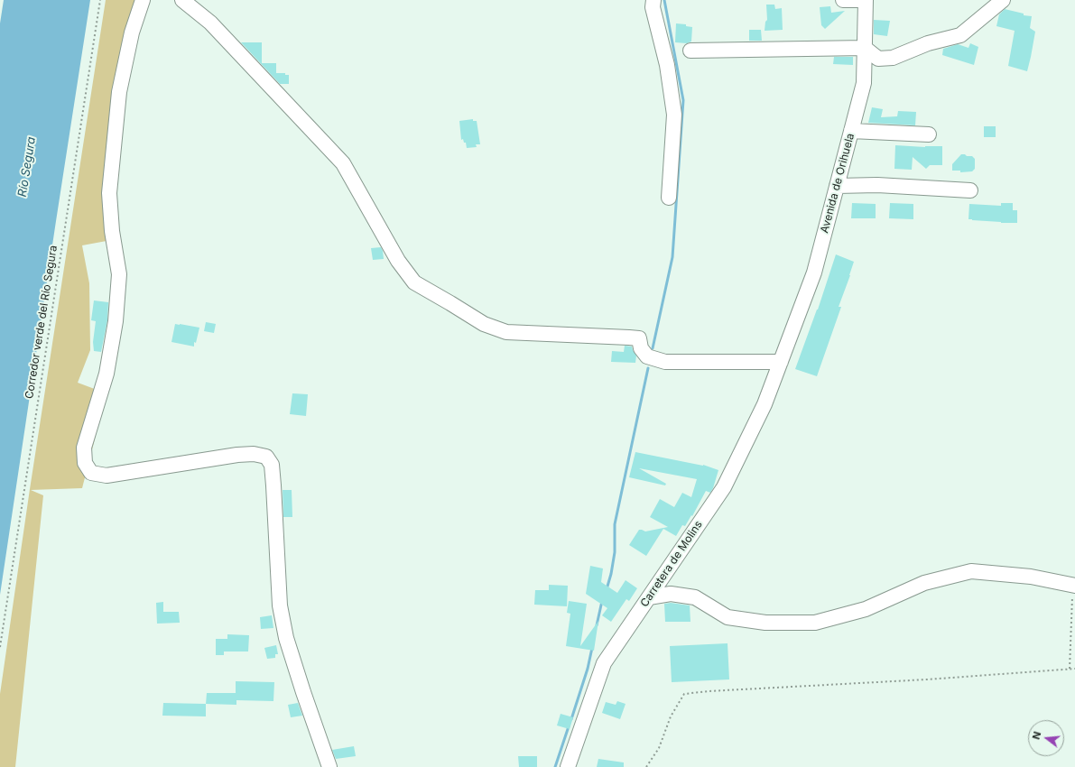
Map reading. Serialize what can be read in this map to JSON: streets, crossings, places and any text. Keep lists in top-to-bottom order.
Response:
{
  "streets": {
    "street": ["Avenida de Orihuela", "Carretera de Molins"],
    "path": ["Corredor verde del Río Segura"]
  },
  "crossings": [
    ["Avenida de Orihuela", "Carretera de Molins"]
  ],
  "water": ["Río Segura"],
  "north": "left"
}
